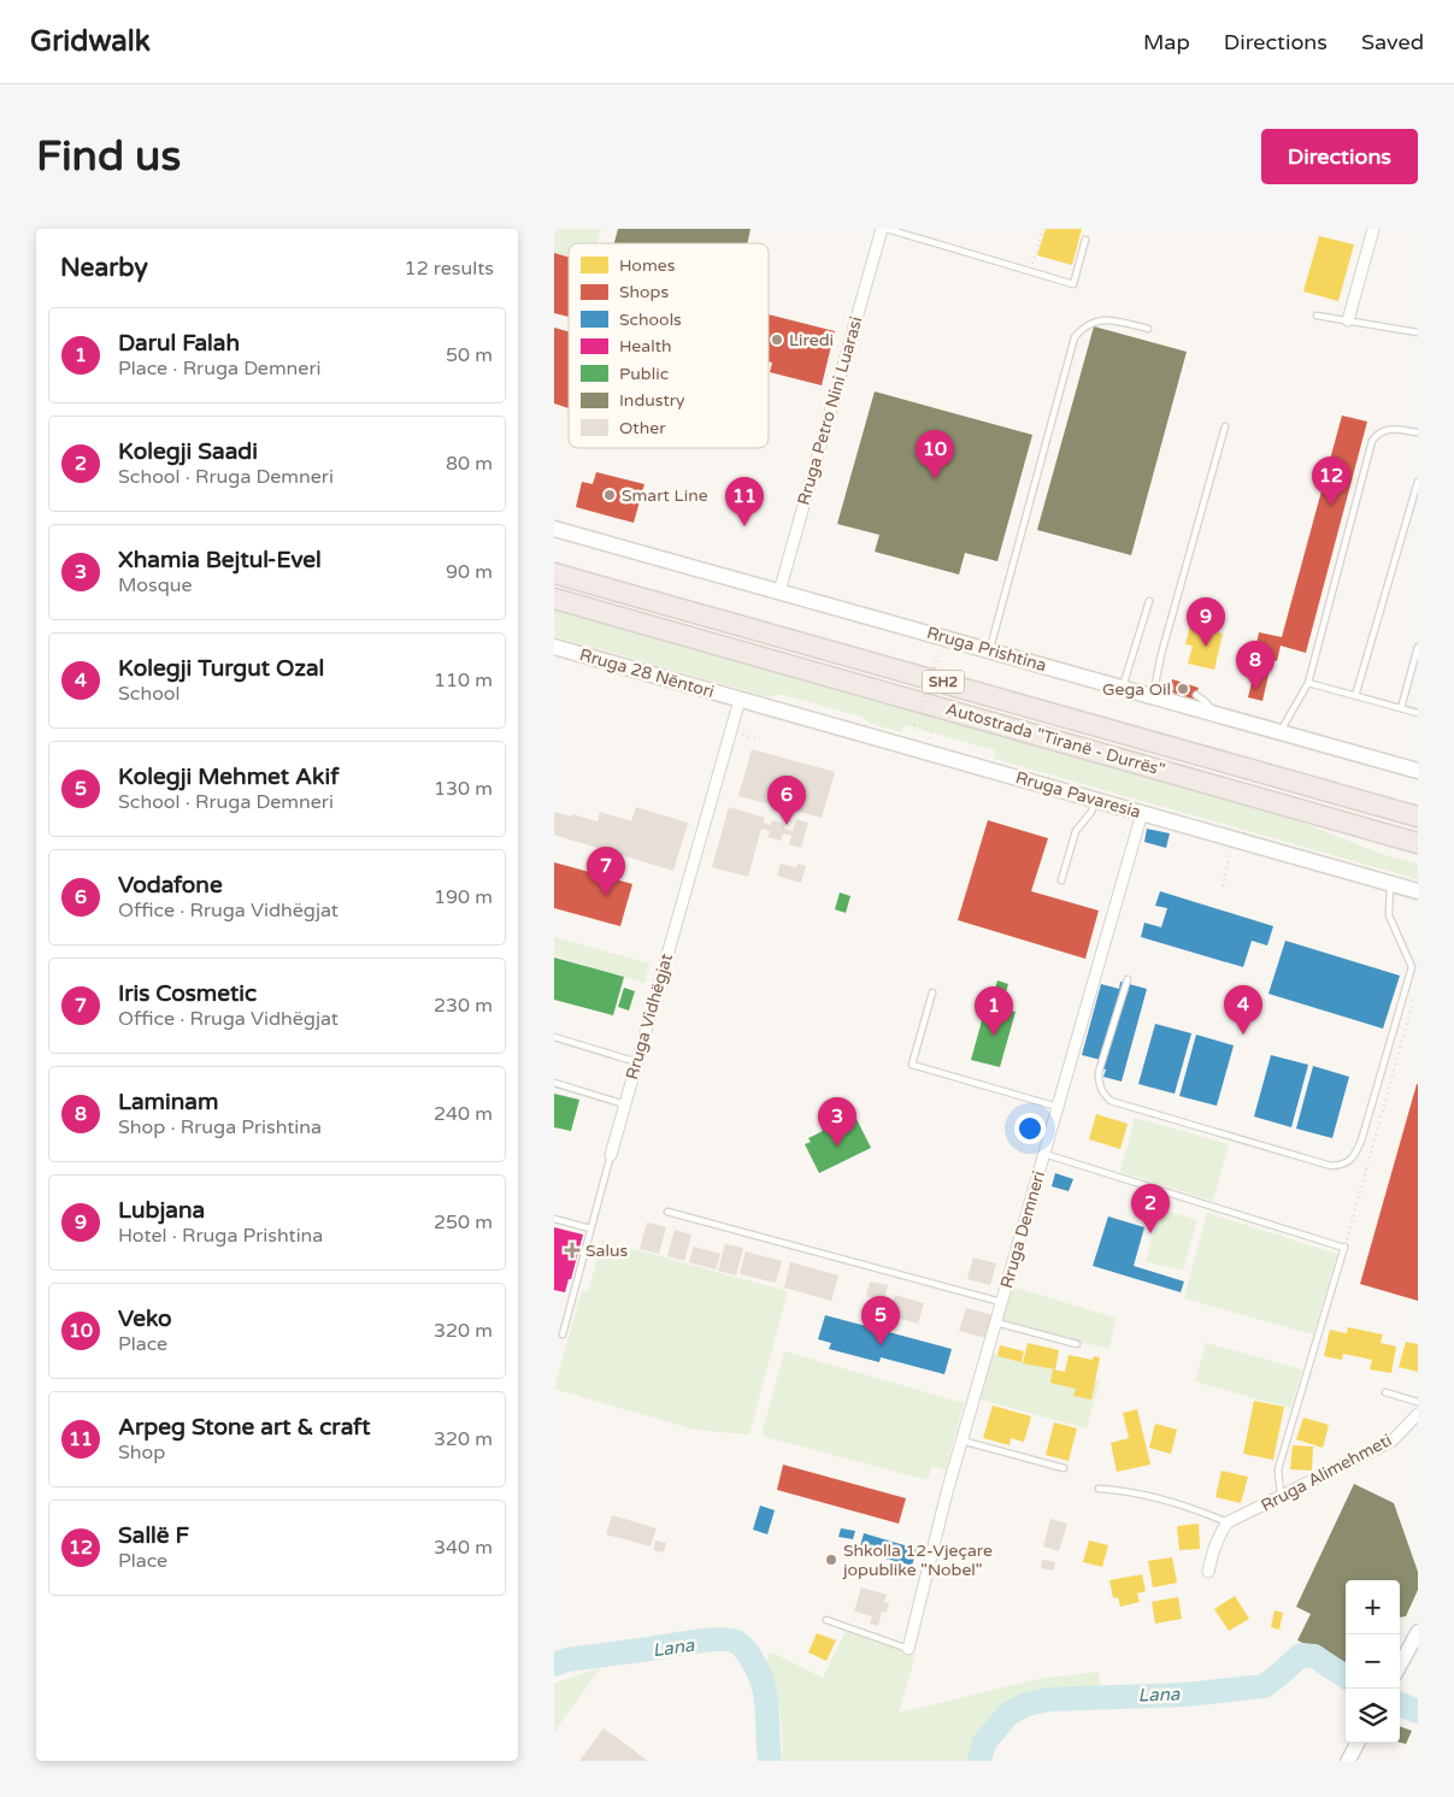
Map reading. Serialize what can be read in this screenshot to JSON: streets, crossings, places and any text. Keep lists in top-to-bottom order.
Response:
{
  "streets": {
    "highway": ["SH2", "Autostrada \"Tiranë - Durrës\""],
    "main road": ["Rruga Prishtina", "Rruga 28 Nëntori", "Rruga Pavaresia"],
    "street": [
      "Rruga Petro Nini Luarasi",
      "Rruga Vidhëgjat",
      "Rruga Demneri",
      "Rruga Alimehmeti"
    ]
  },
  "crossings": [
    ["Rruga Petro Nini Luarasi", "Rruga Prishtina"],
    ["Rruga 28 Nëntori", "Rruga Pavaresia"],
    ["Rruga 28 Nëntori", "Rruga Vidhëgjat"],
    ["Rruga Pavaresia", "Rruga Vidhëgjat"],
    ["Rruga Pavaresia", "Rruga Demneri"]
  ],
  "water": ["Lana"],
  "places": {
    "other": [
      "Liredi",
      "Smart Line",
      "Gega Oil",
      "Shkolla 12-Vjeçare jopublike \"Nobel\""
    ],
    "health": ["Salus"]
  },
  "legend": [
    "Homes",
    "Shops",
    "Schools",
    "Health",
    "Public",
    "Industry",
    "Other"
  ],
  "page": {
    "header": "Gridwalk",
    "nav": ["Map", "Directions", "Saved"],
    "buttons": "Directions",
    "title": "Find us",
    "heading": ["Nearby", "12 results"],
    "list": [
      {
        "mark": "1",
        "name": "Darul Falah",
        "note": "Place · Rruga Demneri",
        "value": "50 m"
      },
      {
        "mark": "2",
        "name": "Kolegji Saadi",
        "note": "School · Rruga Demneri",
        "value": "80 m"
      },
      {
        "mark": "3",
        "name": "Xhamia Bejtul-Evel",
        "note": "Mosque",
        "value": "90 m"
      },
      {
        "mark": "4",
        "name": "Kolegji Turgut Ozal",
        "note": "School",
        "value": "110 m"
      },
      {
        "mark": "5",
        "name": "Kolegji Mehmet Akif",
        "note": "School · Rruga Demneri",
        "value": "130 m"
      },
      {
        "mark": "6",
        "name": "Vodafone",
        "note": "Office · Rruga Vidhëgjat",
        "value": "190 m"
      },
      {
        "mark": "7",
        "name": "Iris Cosmetic",
        "note": "Office · Rruga Vidhëgjat",
        "value": "230 m"
      },
      {
        "mark": "8",
        "name": "Laminam",
        "note": "Shop · Rruga Prishtina",
        "value": "240 m"
      },
      {
        "mark": "9",
        "name": "Lubjana",
        "note": "Hotel · Rruga Prishtina",
        "value": "250 m"
      },
      {
        "mark": "10",
        "name": "Veko",
        "note": "Place",
        "value": "320 m"
      },
      {
        "mark": "11",
        "name": "Arpeg Stone art & craft",
        "note": "Shop",
        "value": "320 m"
      },
      {
        "mark": "12",
        "name": "Sallë F",
        "note": "Place",
        "value": "340 m"
      }
    ],
    "pins": [
      "10",
      "12",
      "11",
      "9",
      "8",
      "6",
      "7",
      "4",
      "1",
      "3",
      "2",
      "5"
    ],
    "map_buttons": ["+", "−"]
  }
}
